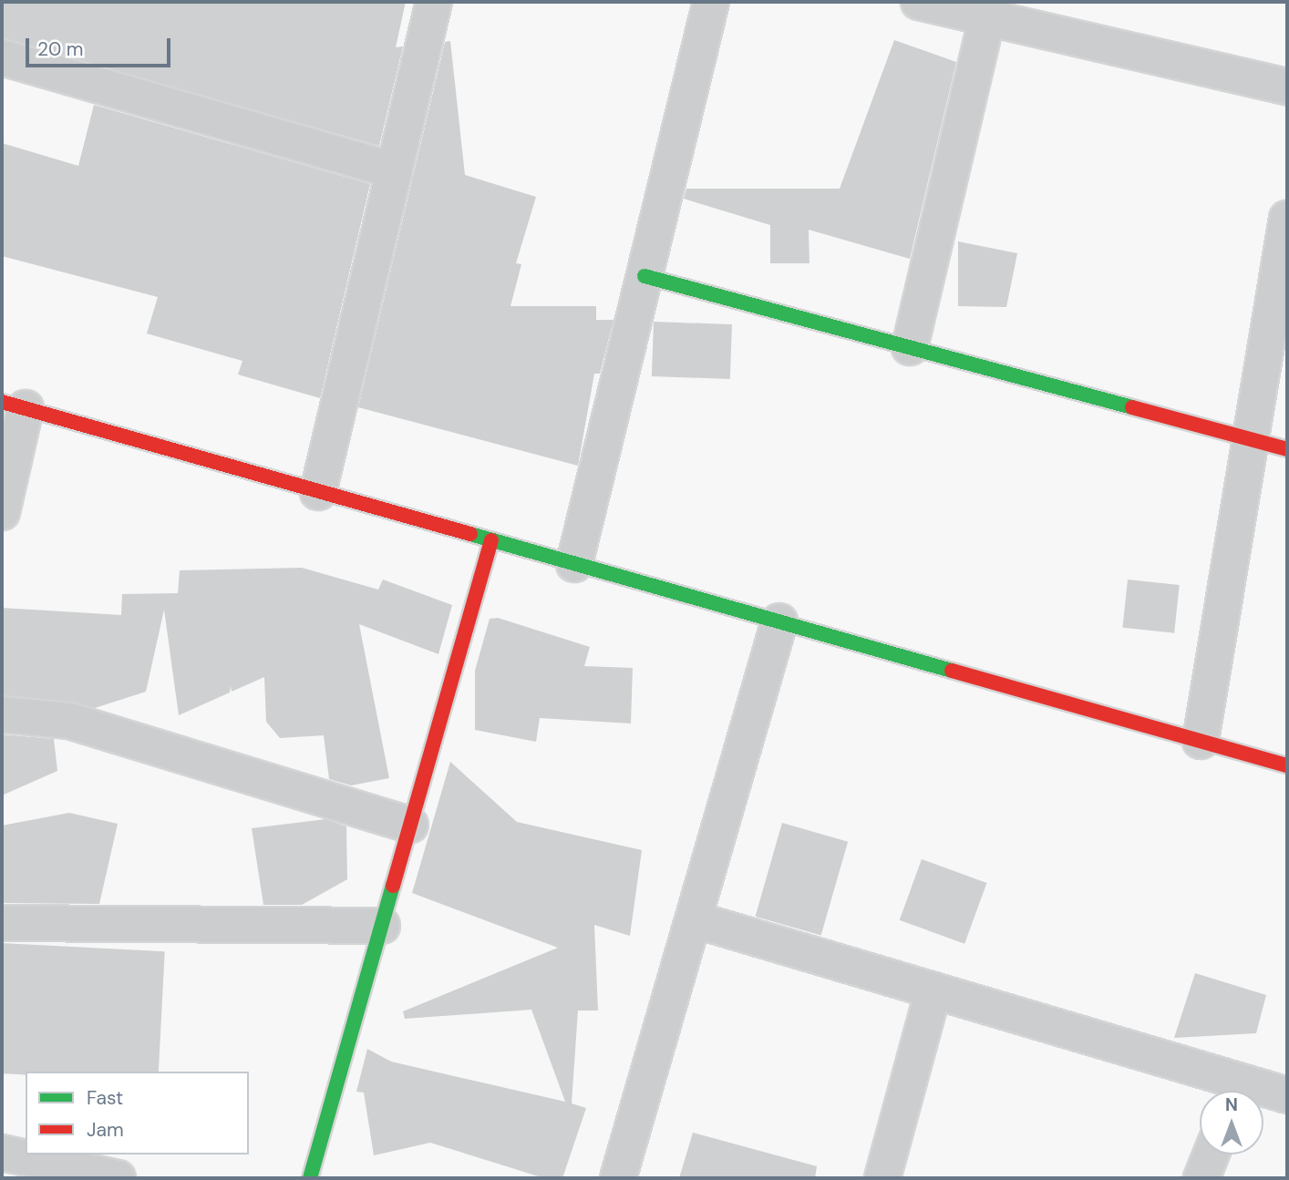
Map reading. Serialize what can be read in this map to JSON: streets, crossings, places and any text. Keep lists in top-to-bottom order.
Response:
{
  "legend": ["Fast", "Jam"],
  "scale_bar": "20 m",
  "north": "top"
}
